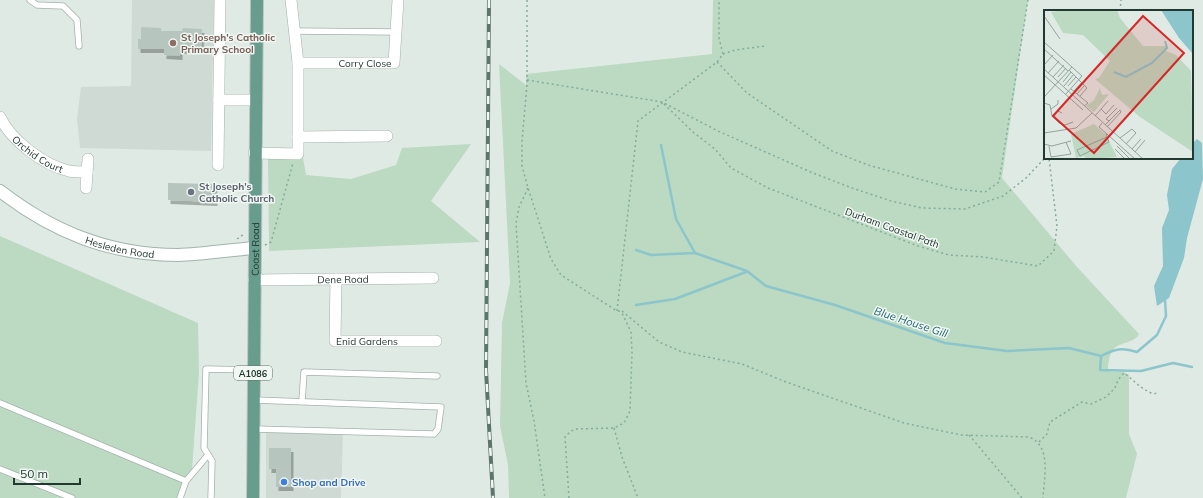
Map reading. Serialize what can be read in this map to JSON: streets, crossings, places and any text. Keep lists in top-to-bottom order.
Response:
{
  "streets": {
    "main road": ["Hesleden Road", "Coast Road", "A1086"],
    "street": [
      "Corry Close",
      "Orchid Court",
      "Dene Road",
      "Enid Gardens"
    ],
    "path": ["Durham Coastal Path"]
  },
  "crossings": [
    ["Hesleden Road", "Coast Road"],
    ["Coast Road", "Dene Road"],
    ["Dene Road", "Enid Gardens"]
  ],
  "water": ["Blue House Gill"],
  "places": ["St Joseph's Catholic Primary School", "St Joseph's Catholic Church", "Shop and Drive"],
  "scale_bar": "50 m"
}
